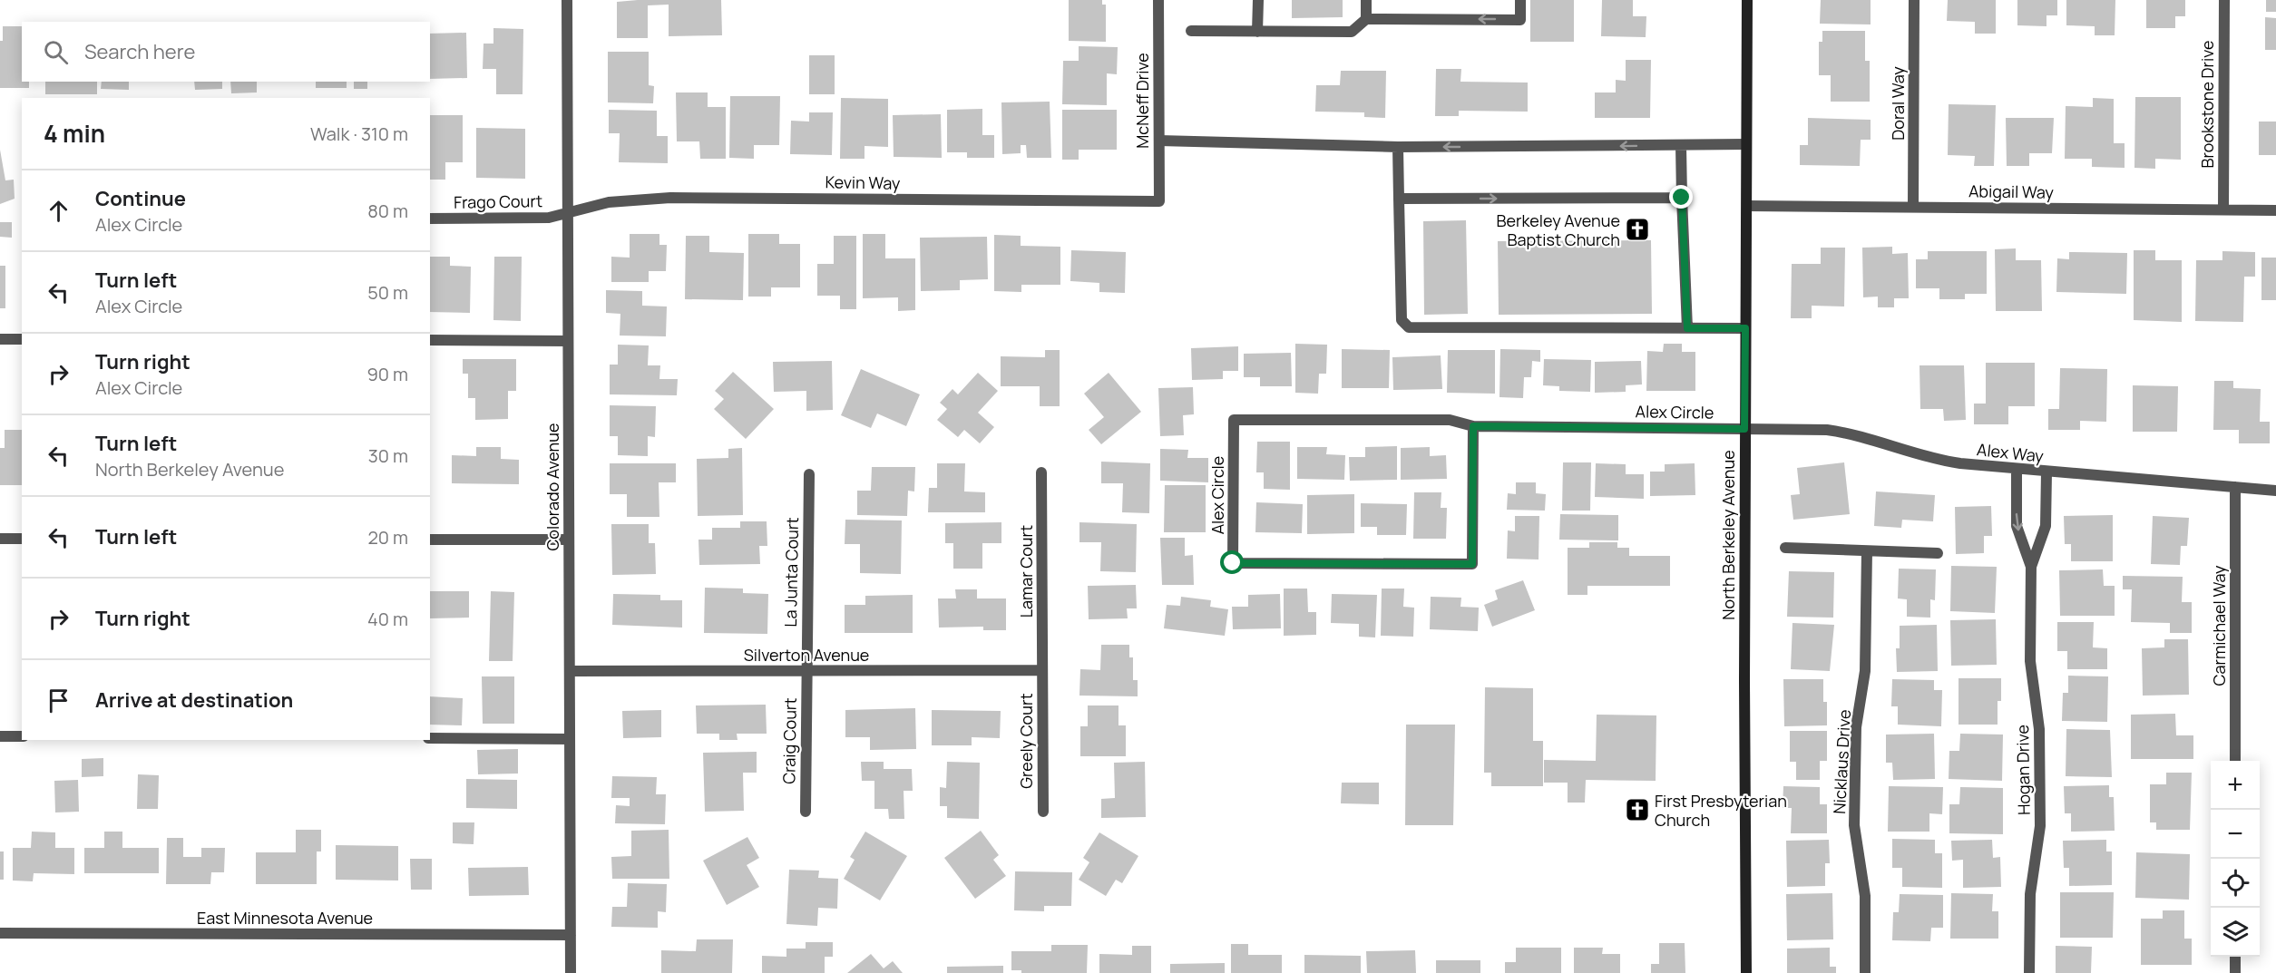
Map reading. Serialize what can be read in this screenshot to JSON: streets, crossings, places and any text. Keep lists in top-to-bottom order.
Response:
{
  "streets": {
    "street": [
      "McNeff Drive",
      "Doral Way",
      "Brookstone Drive",
      "Kevin Way",
      "Abigail Way",
      "Frago Court",
      "Alex Circle",
      "Alex Way",
      "Colorado Avenue",
      "North Berkeley Avenue",
      "Lamar Court",
      "La Junta Court",
      "Carmichael Way",
      "Silverton Avenue",
      "Craig Court",
      "Greely Court",
      "Nicklaus Drive",
      "Hogan Drive",
      "East Minnesota Avenue"
    ]
  },
  "crossings": [
    ["McNeff Drive", "Kevin Way"],
    ["Doral Way", "Abigail Way"],
    ["Brookstone Drive", "Abigail Way"],
    ["Kevin Way", "Frago Court"],
    ["Kevin Way", "Colorado Avenue"],
    ["Abigail Way", "North Berkeley Avenue"],
    ["Frago Court", "Colorado Avenue"],
    ["Alex Circle", "Alex Way"],
    ["Alex Circle", "North Berkeley Avenue"],
    ["Alex Way", "North Berkeley Avenue"],
    ["Alex Way", "Carmichael Way"],
    ["Alex Way", "Hogan Drive"],
    ["Colorado Avenue", "Silverton Avenue"],
    ["Colorado Avenue", "East Minnesota Avenue"],
    ["Lamar Court", "Silverton Avenue"],
    ["Lamar Court", "Greely Court"],
    ["La Junta Court", "Silverton Avenue"],
    ["La Junta Court", "Craig Court"],
    ["Silverton Avenue", "Craig Court"],
    ["Silverton Avenue", "Greely Court"]
  ],
  "places": {
    "church": ["Berkeley Avenue Baptist Church", "First Presbyterian Church"]
  },
  "page": {
    "search": "Search here",
    "heading": ["4 min", "Walk · 310 m"],
    "list": [
      ["Continue", "Alex Circle", "80 m"],
      ["Turn left", "Alex Circle", "50 m"],
      ["Turn right", "Alex Circle", "90 m"],
      ["Turn left", "North Berkeley Avenue", "30 m"],
      ["Turn left", "20 m"],
      ["Turn right", "40 m"],
      "Arrive at destination"
    ],
    "map_buttons": ["+", "−"]
  }
}
